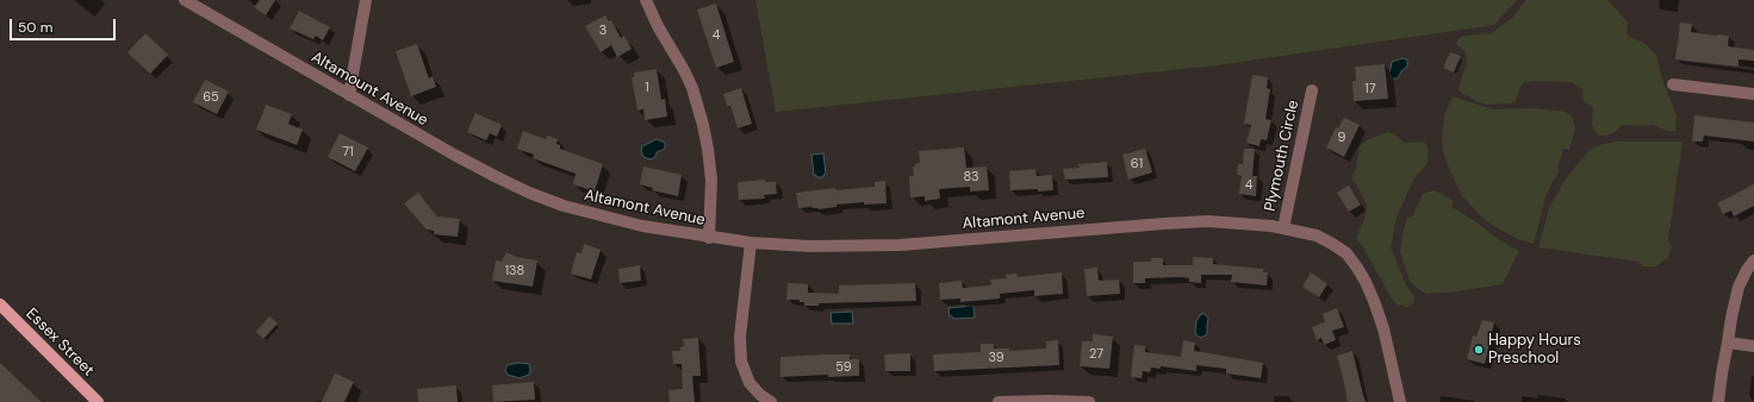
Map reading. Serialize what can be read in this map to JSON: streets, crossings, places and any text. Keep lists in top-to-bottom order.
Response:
{
  "streets": {
    "main road": ["Essex Street"],
    "street": ["Altamount Avenue", "Plymouth Circle", "Altamont Avenue"]
  },
  "crossings": [
    ["Altamount Avenue", "Altamont Avenue"],
    ["Plymouth Circle", "Altamont Avenue"]
  ],
  "places": ["Happy Hours Preschool"],
  "house_numbers": [
    "3",
    "4",
    "1",
    "17",
    "65",
    "9",
    "71",
    "61",
    "83",
    "4",
    "138",
    "27",
    "39",
    "59"
  ],
  "scale_bar": "50 m"
}
